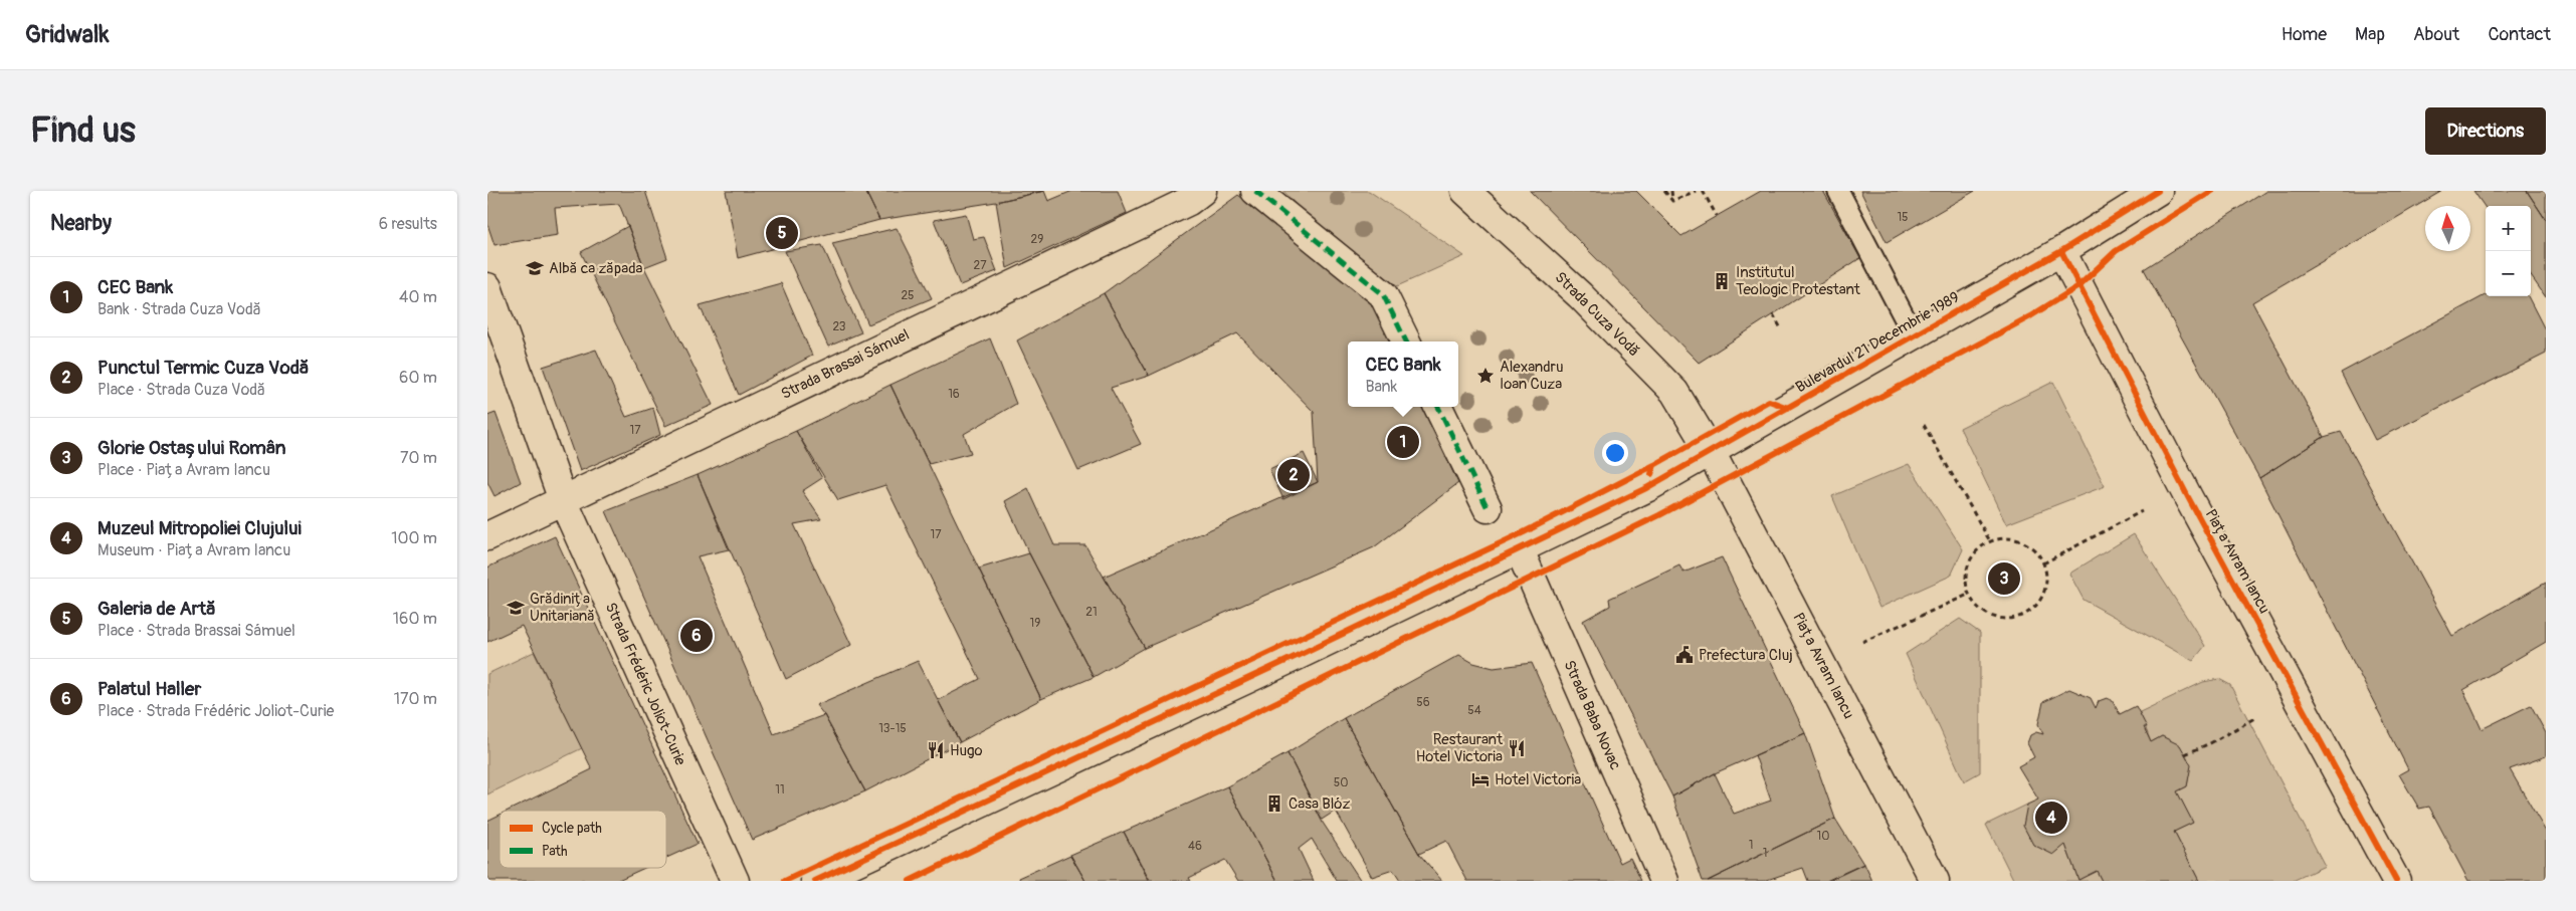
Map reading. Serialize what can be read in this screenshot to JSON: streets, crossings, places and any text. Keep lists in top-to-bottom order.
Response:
{
  "streets": {
    "main road": [
      "Strada Cuza Vodă",
      "Bulevardul 21 Decembrie 1989",
      "Strada Brassai Sámuel",
      "Piața Avram Iancu",
      "Strada Frédéric Joliot-Curie",
      "Strada Baba Novac"
    ]
  },
  "crossings": [
    ["Strada Cuza Vodă", "Bulevardul 21 Decembrie 1989"],
    ["Strada Cuza Vodă", "Piața Avram Iancu"],
    ["Bulevardul 21 Decembrie 1989", "Piața Avram Iancu"],
    ["Bulevardul 21 Decembrie 1989", "Strada Baba Novac"],
    ["Strada Brassai Sámuel", "Strada Frédéric Joliot-Curie"]
  ],
  "places": {
    "school or university": ["Albă ca zăpada", "Grădinița Unitariană"],
    "building": ["Institutul Teologic Protestant", "Casa Blóz"],
    "place": ["Alexandru Ioan Cuza"],
    "public building": ["Prefectura Cluj"],
    "restaurant": ["Restaurant Hotel Victoria", "Hugo"],
    "hotel": ["Hotel Victoria"]
  },
  "house_numbers": [
    "15",
    "29",
    "27",
    "25",
    "23",
    "16",
    "17",
    "17",
    "21",
    "19",
    "56",
    "54",
    "13-15",
    "50",
    "11",
    "10",
    "1",
    "46",
    "1"
  ],
  "legend": ["Cycle path", "Path"],
  "north": "top",
  "page": {
    "header": "Gridwalk",
    "nav": [
      "Home",
      "Map",
      "About",
      "Contact"
    ],
    "buttons": "Directions",
    "title": "Find us",
    "heading": ["Nearby", "6 results"],
    "map_buttons": ["+", "−"],
    "pins": [
      "5",
      "1",
      "2",
      "3",
      "6",
      "4"
    ],
    "list": [
      {
        "mark": "1",
        "name": "CEC Bank",
        "note": "Bank · Strada Cuza Vodă",
        "value": "40 m"
      },
      {
        "mark": "2",
        "name": "Punctul Termic Cuza Vodă",
        "note": "Place · Strada Cuza Vodă",
        "value": "60 m"
      },
      {
        "mark": "3",
        "name": "Glorie Ostașului Român",
        "note": "Place · Piața Avram Iancu",
        "value": "70 m"
      },
      {
        "mark": "4",
        "name": "Muzeul Mitropoliei Clujului",
        "note": "Museum · Piața Avram Iancu",
        "value": "100 m"
      },
      {
        "mark": "5",
        "name": "Galeria de Artă",
        "note": "Place · Strada Brassai Sámuel",
        "value": "160 m"
      },
      {
        "mark": "6",
        "name": "Palatul Haller",
        "note": "Place · Strada Frédéric Joliot-Curie",
        "value": "170 m"
      }
    ],
    "popup": ["CEC Bank", "Bank"]
  }
}
